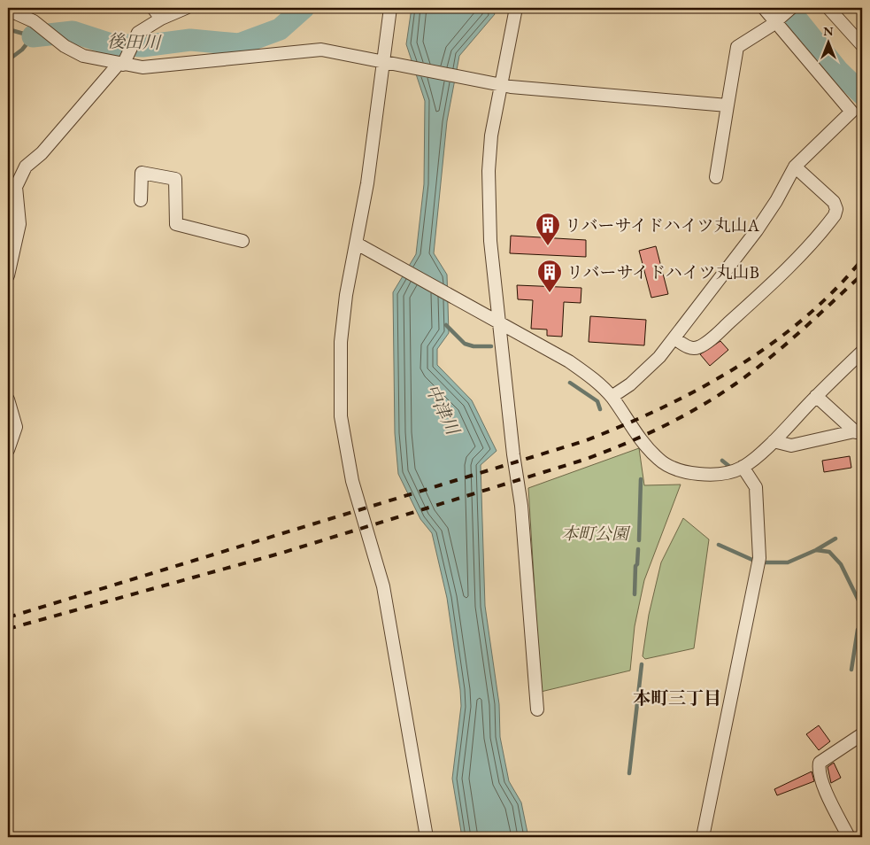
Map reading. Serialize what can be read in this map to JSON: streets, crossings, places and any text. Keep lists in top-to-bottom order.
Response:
{
  "districts": ["本町三丁目"],
  "water": ["後田川", "中津川"],
  "parks": ["本町公園"],
  "places": {
    "building": ["リバーサイドハイツ丸山A", "リバーサイドハイツ丸山B"]
  },
  "north": "top"
}
